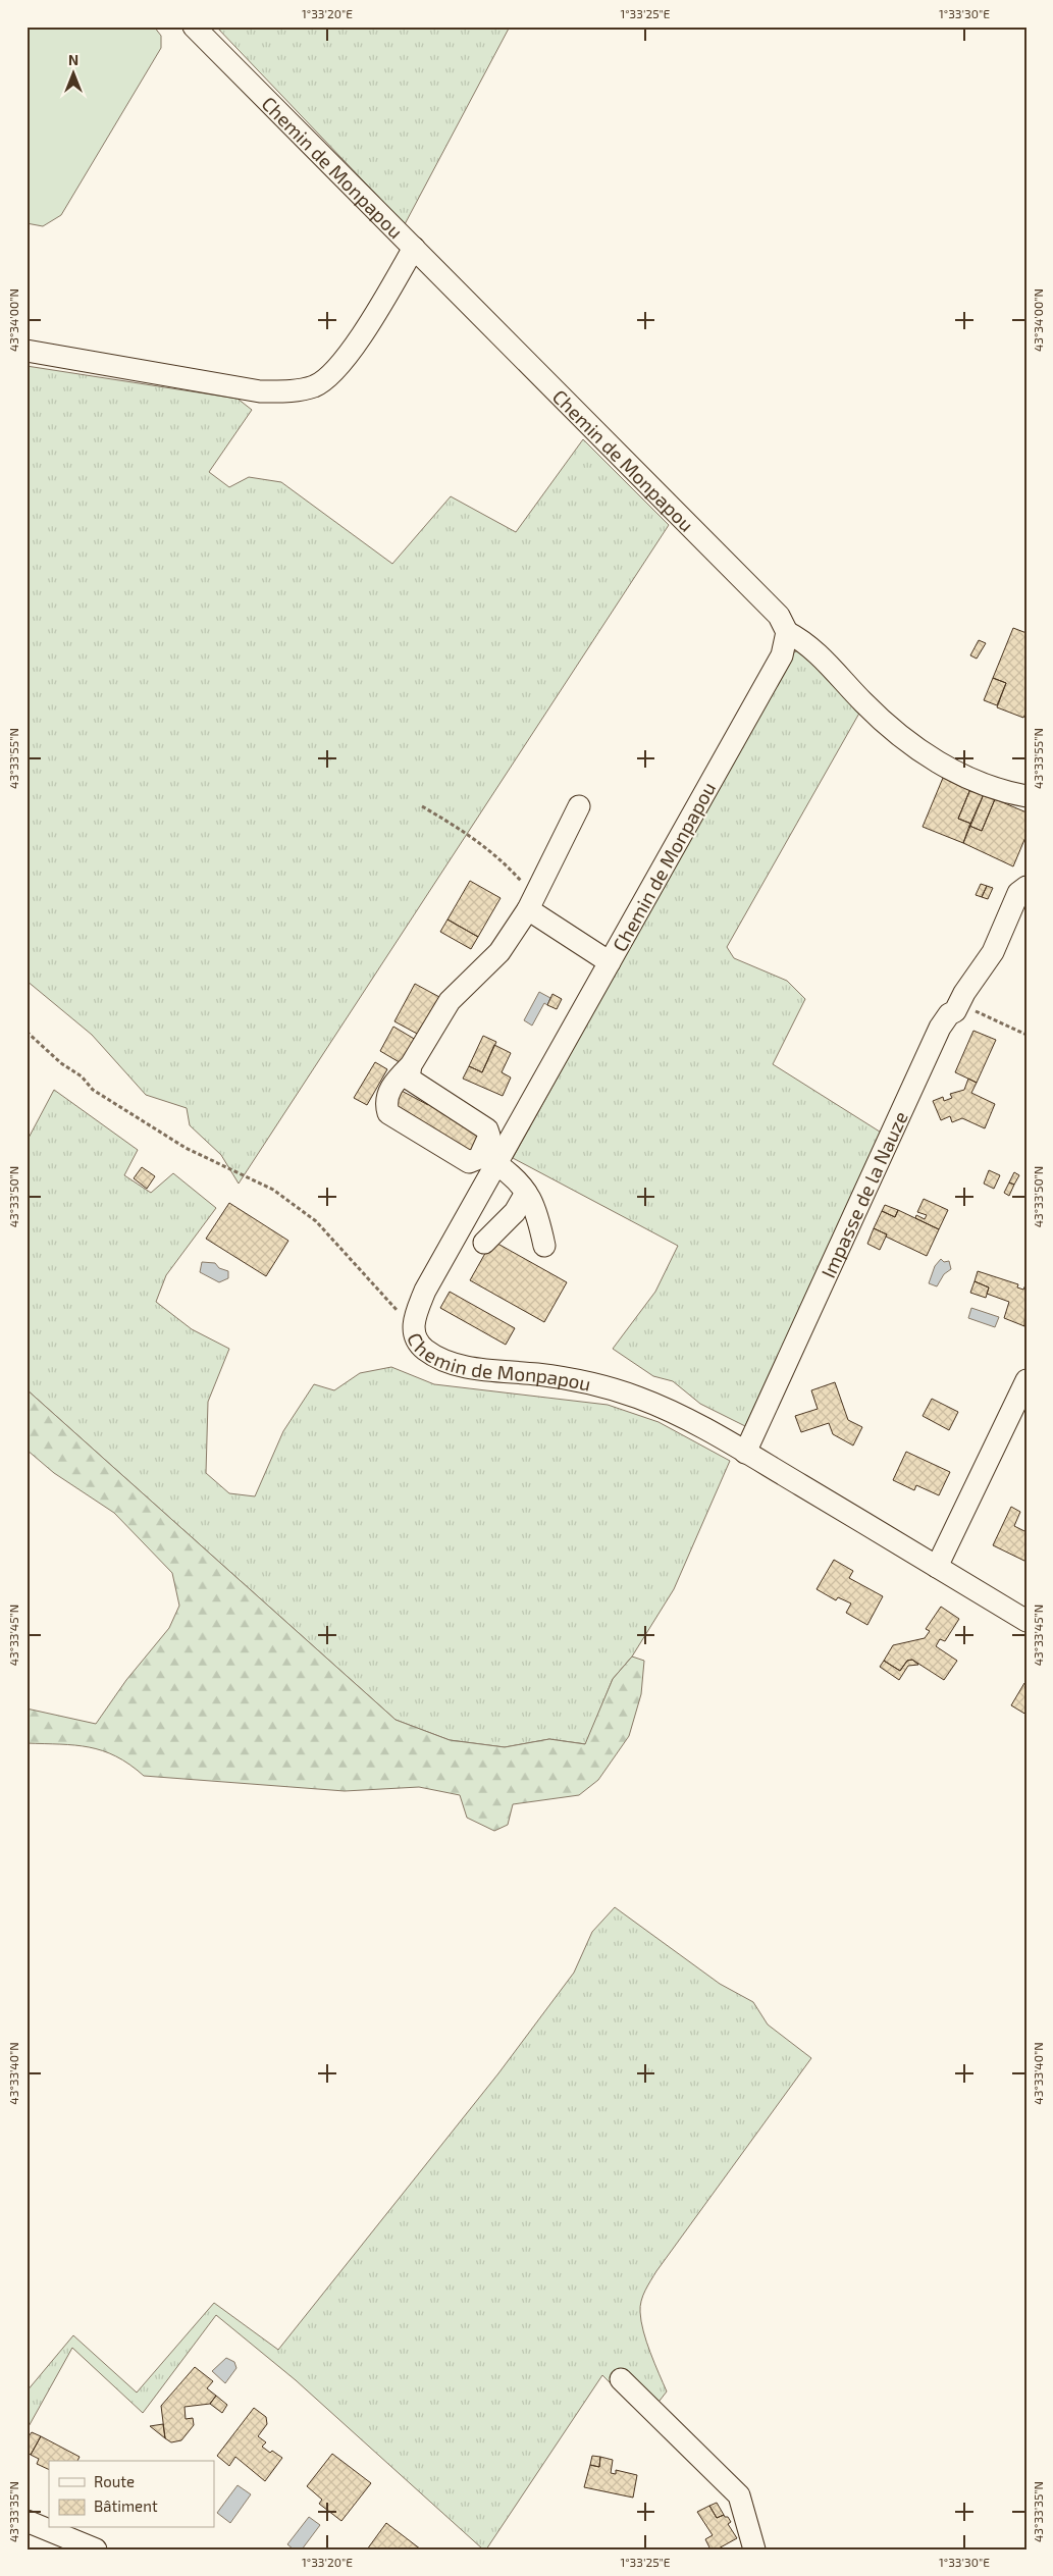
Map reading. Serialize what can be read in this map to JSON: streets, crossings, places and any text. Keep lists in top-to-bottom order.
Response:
{
  "streets": {
    "street": ["Chemin de Monpapou", "Impasse de la Nauze"]
  },
  "crossings": [
    ["Chemin de Monpapou", "Impasse de la Nauze"]
  ],
  "legend": ["Route", "Bâtiment"],
  "north": "top",
  "coordinates": [
    "1°33'20\"E",
    "1°33'25\"E",
    "1°33'30\"E",
    "43°34'00\"N",
    "43°33'55\"N",
    "43°33'50\"N",
    "43°33'45\"N",
    "43°33'40\"N",
    "43°33'35\"N"
  ]
}
